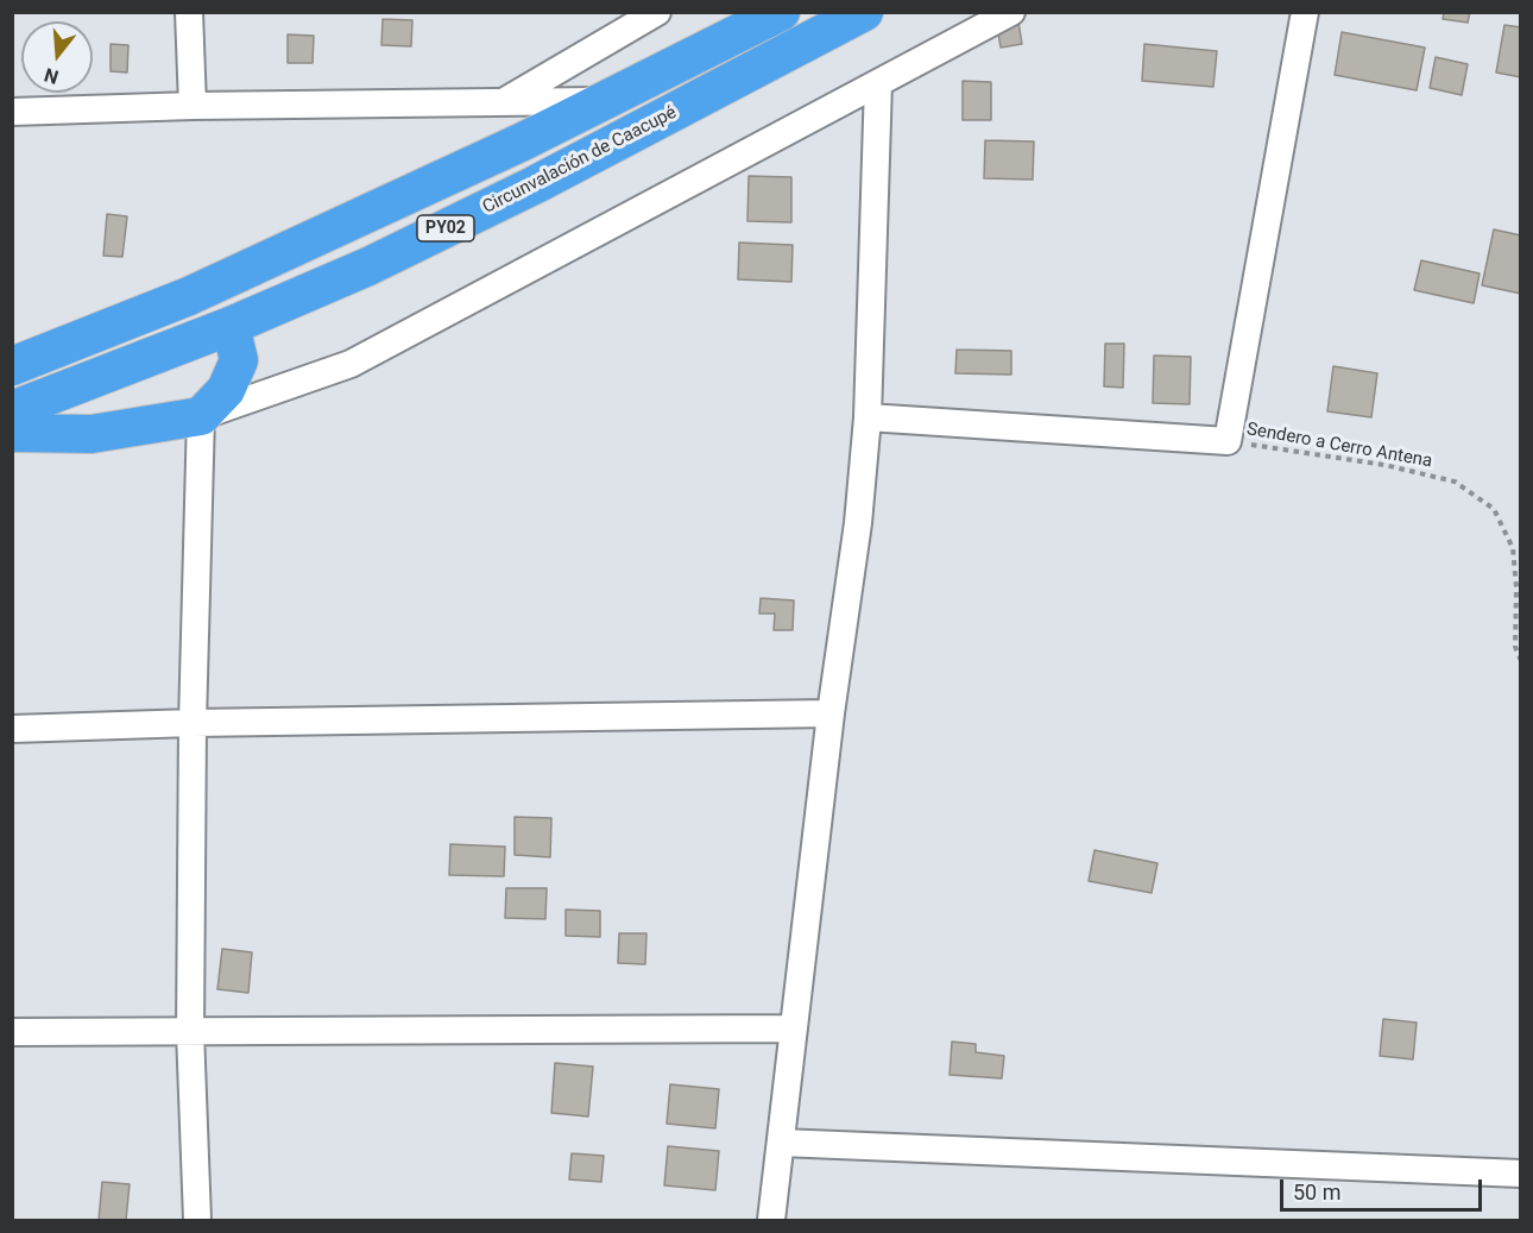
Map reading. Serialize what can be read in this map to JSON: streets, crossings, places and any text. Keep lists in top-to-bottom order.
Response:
{
  "streets": {
    "highway": ["Circunvalación de Caacupé", "PY02"],
    "path": ["Sendero a Cerro Antena"]
  },
  "scale_bar": "50 m",
  "north": "bottom"
}
